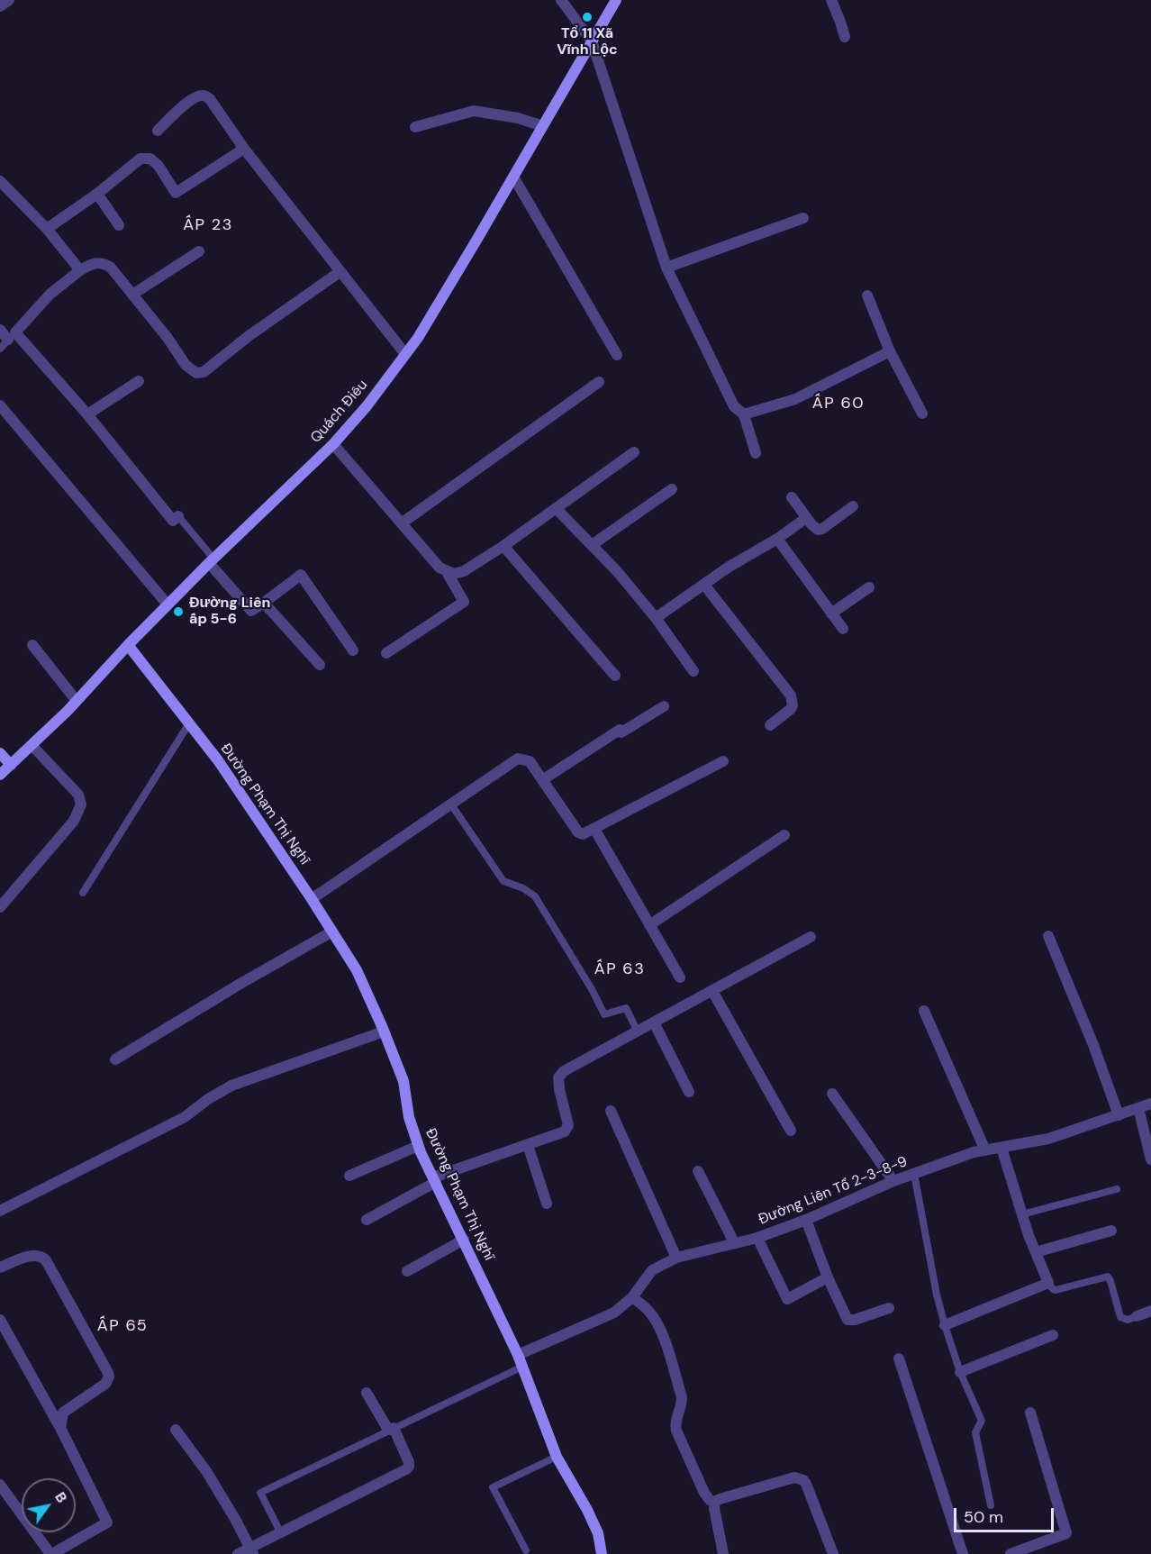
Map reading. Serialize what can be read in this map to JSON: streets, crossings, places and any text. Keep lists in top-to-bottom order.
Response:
{
  "streets": {
    "street": ["Quách Điêu", "Đường Phạm Thị Nghĩ", "Đường Liên Tổ 2-3-8-9"]
  },
  "crossings": [
    ["Quách Điêu", "Đường Phạm Thị Nghĩ"],
    ["Đường Phạm Thị Nghĩ", "Đường Liên Tổ 2-3-8-9"]
  ],
  "districts": [
    "ẤP 23",
    "ẤP 60",
    "ẤP 63",
    "ẤP 65"
  ],
  "places": ["Tổ 11 Xã Vĩnh Lộc", "Đường Liên ấp 5-6"],
  "scale_bar": "50 m",
  "north": "top right"
}
